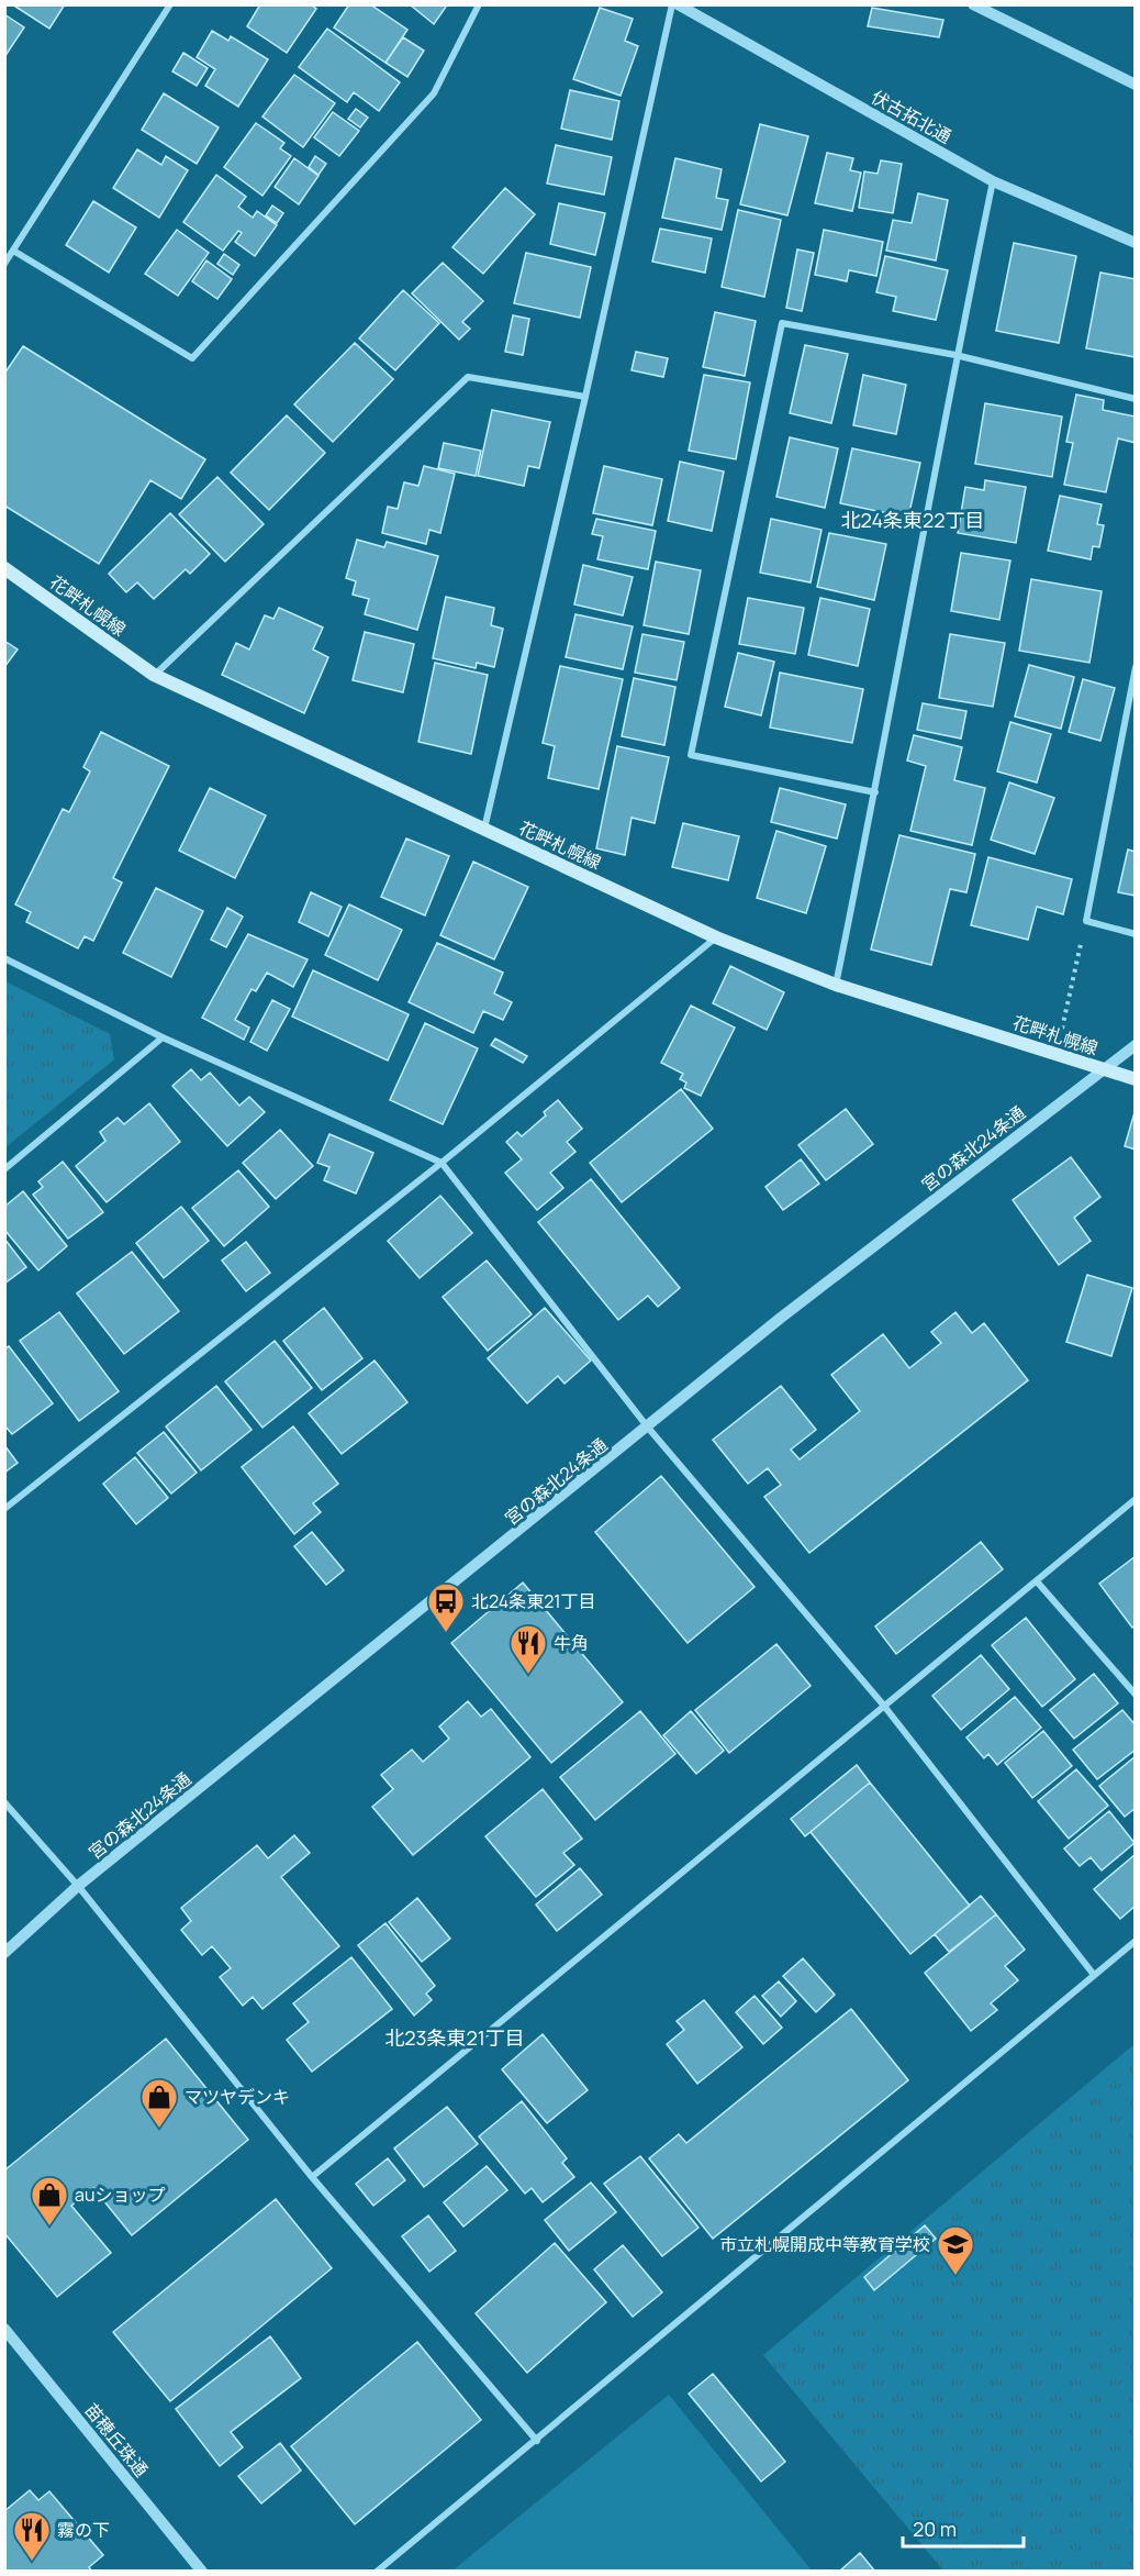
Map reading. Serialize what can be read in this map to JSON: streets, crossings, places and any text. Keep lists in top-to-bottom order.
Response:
{
  "streets": {
    "main road": ["花畔札幌線"],
    "street": ["伏古拓北通", "宮の森北24条通", "苗穂丘珠通"]
  },
  "crossings": [
    ["花畔札幌線", "宮の森北24条通"]
  ],
  "districts": ["北24条東22丁目", "北23条東21丁目"],
  "places": {
    "bus stop": ["北24条東21丁目"],
    "restaurant": ["牛角", "霧の下"],
    "shop": ["マツヤデンキ", "auショップ"],
    "school or university": ["市立札幌開成中等教育学校"]
  },
  "scale_bar": "20 m"
}
